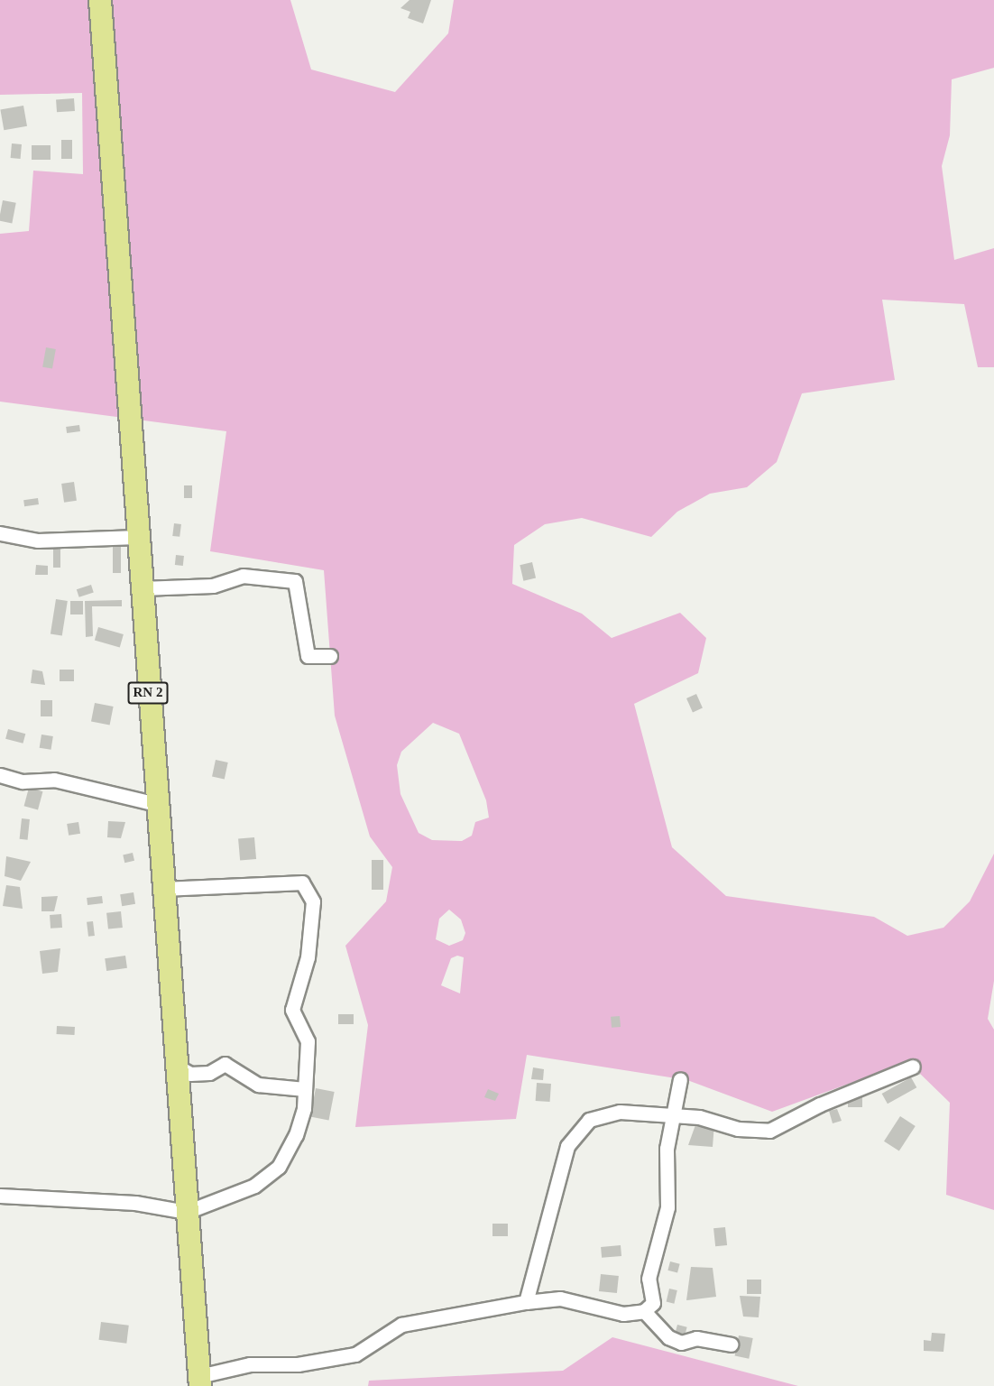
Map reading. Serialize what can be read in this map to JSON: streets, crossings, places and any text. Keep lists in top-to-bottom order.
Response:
{
  "streets": {
    "main road": ["RN 2"]
  }
}
